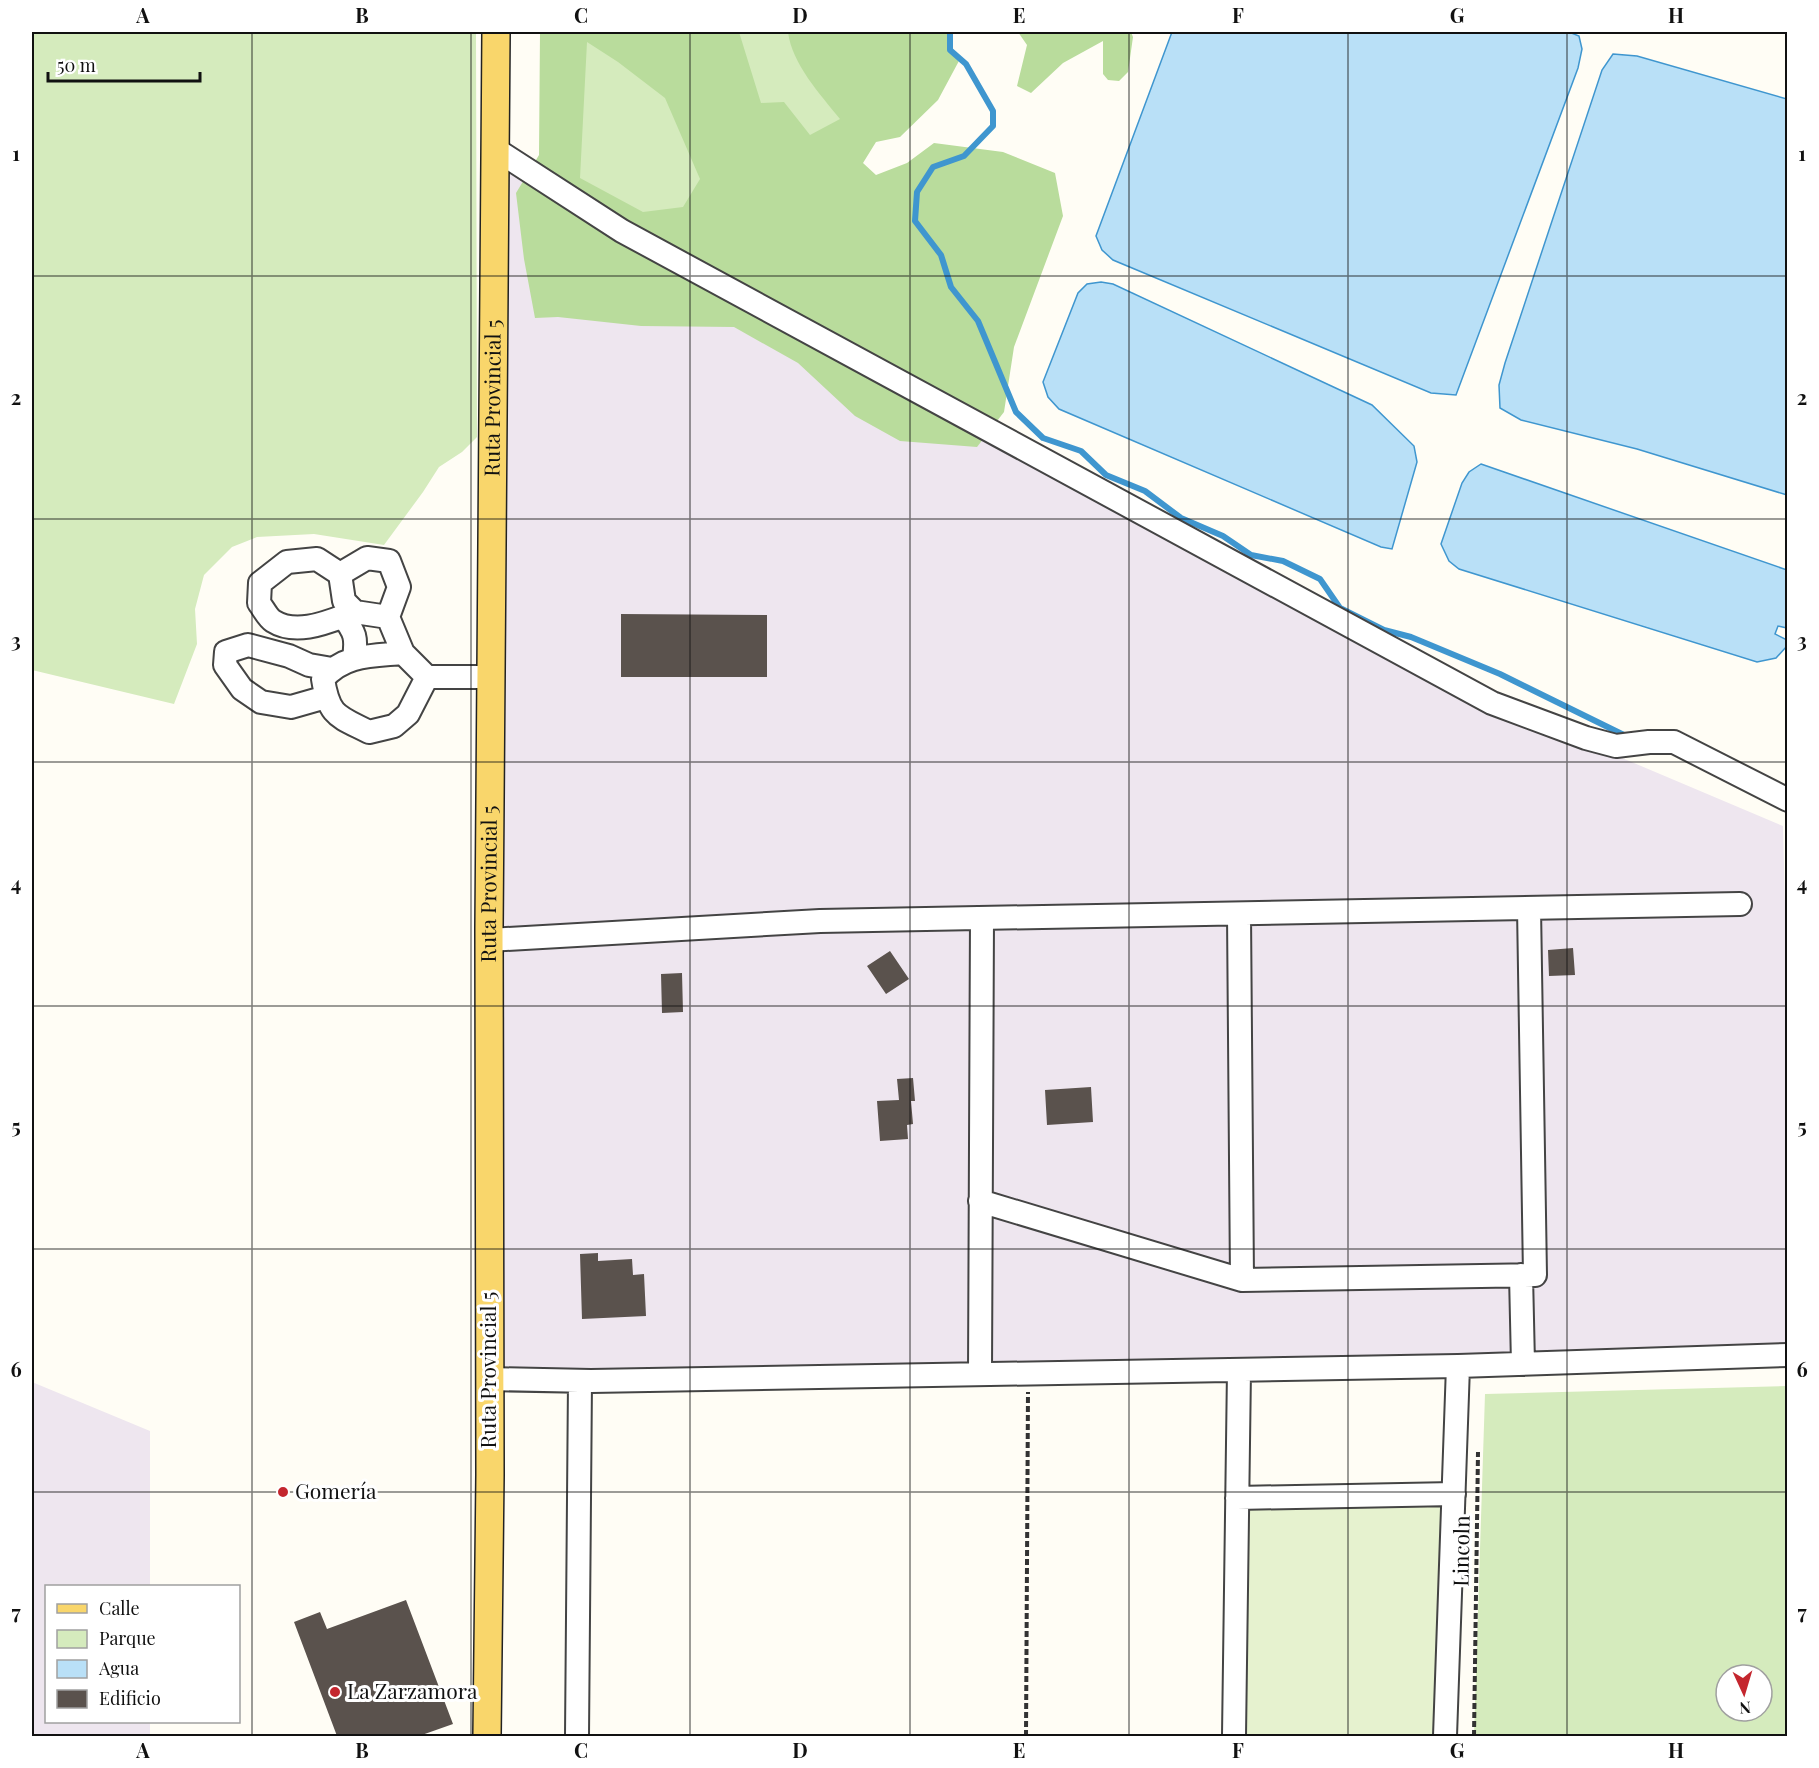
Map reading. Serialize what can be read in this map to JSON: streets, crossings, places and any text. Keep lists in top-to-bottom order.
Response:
{
  "streets": {
    "main road": ["Ruta Provincial 5"],
    "path": ["Lincoln"]
  },
  "places": ["Gomería", "La Zarzamora"],
  "legend": [
    "Calle",
    "Parque",
    "Agua",
    "Edificio"
  ],
  "scale_bar": "50 m",
  "north": "bottom",
  "grid": {
    "columns": [
      "A",
      "B",
      "C",
      "D",
      "E",
      "F",
      "G",
      "H"
    ],
    "rows": [
      "1",
      "2",
      "3",
      "4",
      "5",
      "6",
      "7"
    ]
  }
}
